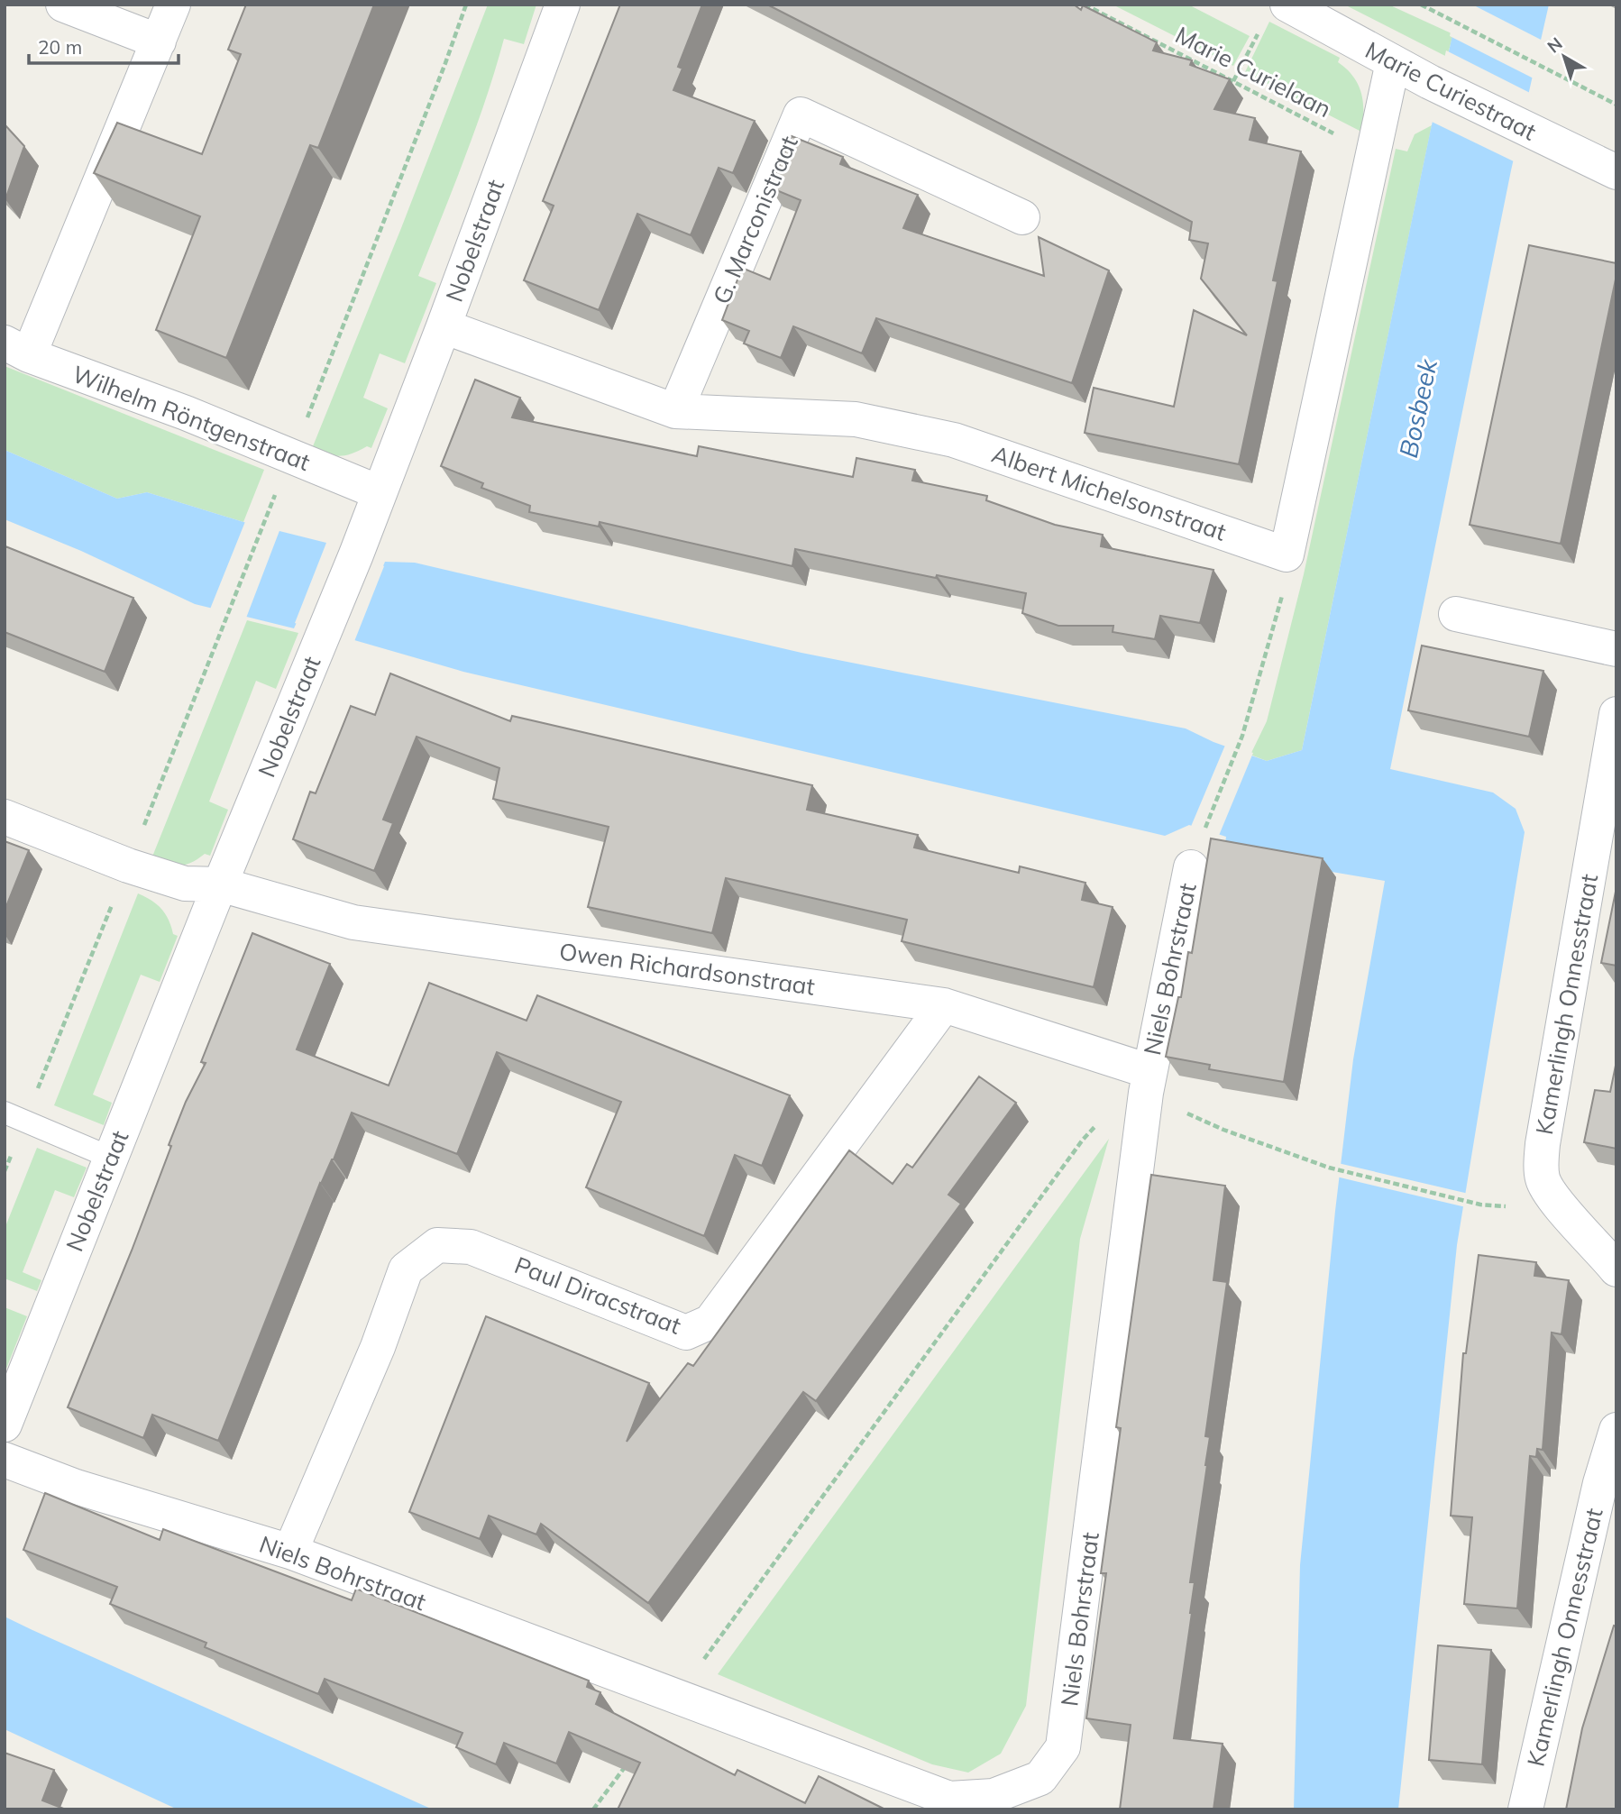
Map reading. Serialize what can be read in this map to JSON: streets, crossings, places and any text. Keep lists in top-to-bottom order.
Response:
{
  "streets": {
    "street": [
      "Marie Curiestraat",
      "G. Marconistraat",
      "Nobelstraat",
      "Wilhelm Röntgenstraat",
      "Albert Michelsonstraat",
      "Owen Richardsonstraat",
      "Niels Bohrstraat",
      "Kamerlingh Onnesstraat",
      "Paul Diracstraat"
    ],
    "path": ["Marie Curielaan"]
  },
  "crossings": [
    ["G. Marconistraat", "Albert Michelsonstraat"],
    ["Nobelstraat", "Wilhelm Röntgenstraat"],
    ["Nobelstraat", "Albert Michelsonstraat"],
    ["Nobelstraat", "Owen Richardsonstraat"],
    ["Owen Richardsonstraat", "Niels Bohrstraat"],
    ["Owen Richardsonstraat", "Paul Diracstraat"],
    ["Niels Bohrstraat", "Paul Diracstraat"]
  ],
  "water": ["Bosbeek"],
  "scale_bar": "20 m",
  "north": "top left"
}
